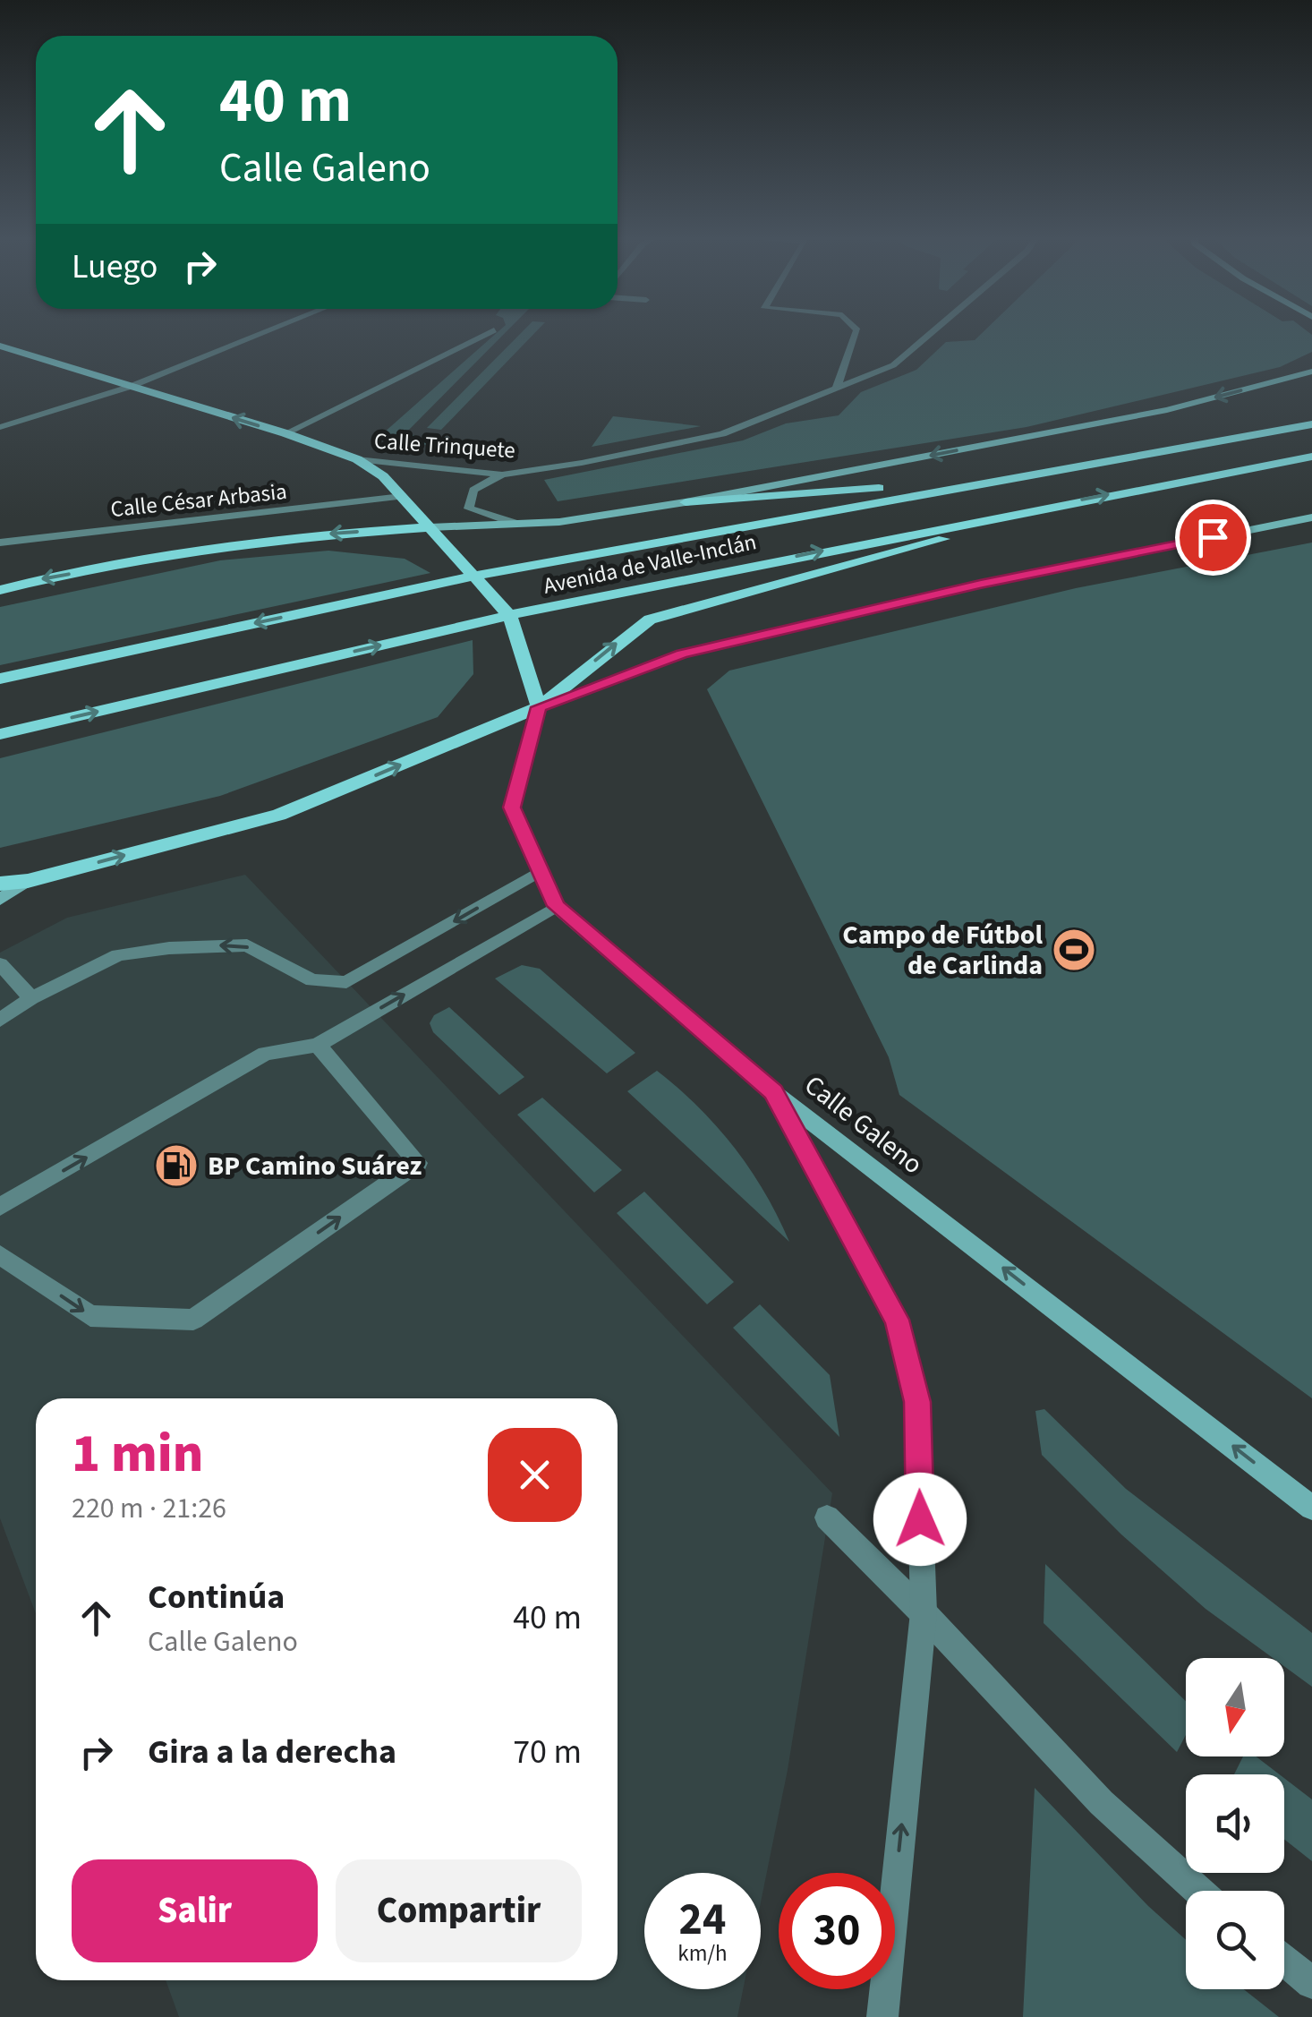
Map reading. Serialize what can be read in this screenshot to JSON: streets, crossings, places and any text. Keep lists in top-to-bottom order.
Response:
{
  "streets": {
    "main road": ["Avenida de Valle-Inclán"],
    "street": ["Calle Trinquete", "Calle César Arbasia", "Calle Galeno"]
  },
  "one_way": ["Calle Galeno"],
  "places": {
    "sports": ["Campo de Fútbol de Carlinda"],
    "fuel station": ["BP Camino Suárez"]
  },
  "north": "bottom",
  "page": {
    "turn": ["40 m", "Calle Galeno"],
    "then": "Luego",
    "heading": ["1 min", "220 m · 21:26"],
    "list": [
      {
        "name": "Continúa",
        "note": "Calle Galeno",
        "value": "40 m"
      },
      {
        "name": "Gira a la derecha",
        "value": "70 m"
      }
    ],
    "buttons": ["Salir", "Compartir"],
    "speed": "24 km/h",
    "limit": "30"
  }
}
